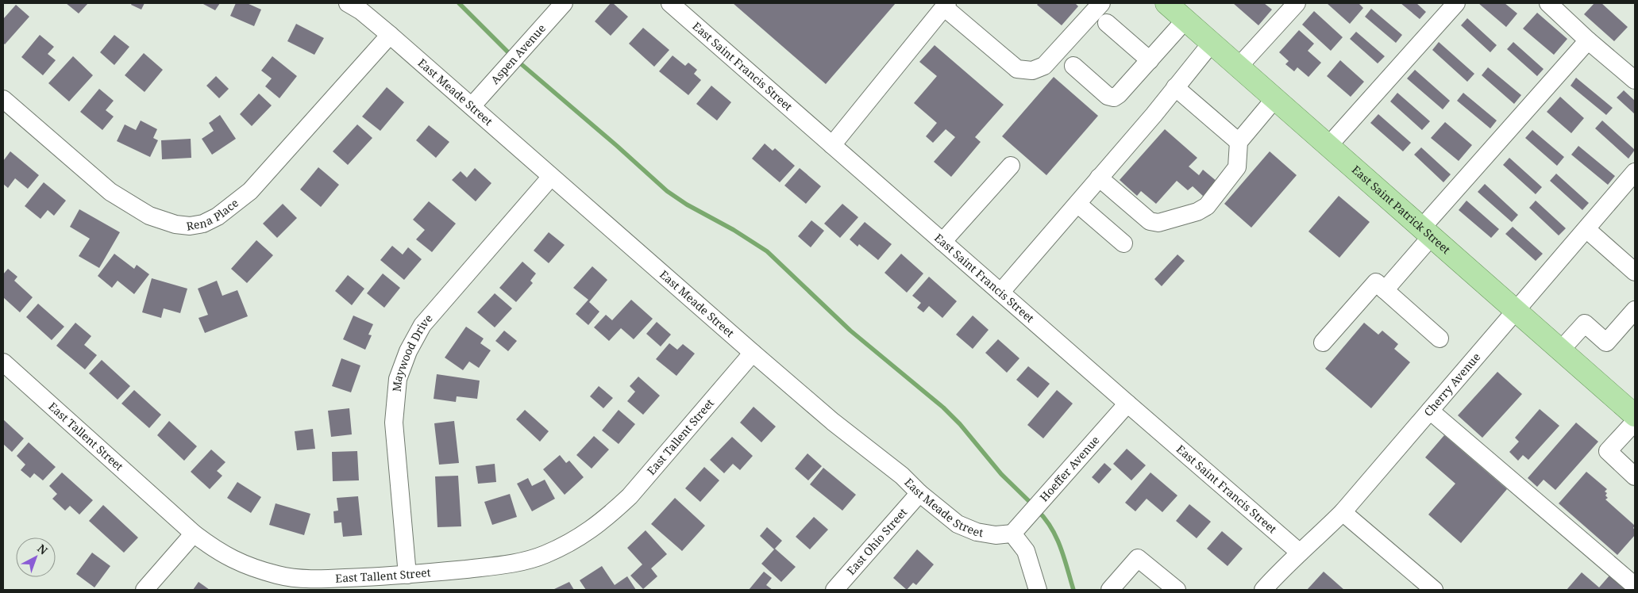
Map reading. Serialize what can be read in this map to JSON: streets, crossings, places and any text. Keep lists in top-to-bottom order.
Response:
{
  "streets": {
    "main road": ["East Saint Patrick Street"],
    "street": [
      "Aspen Avenue",
      "East Saint Francis Street",
      "East Meade Street",
      "Rena Place",
      "Maywood Drive",
      "Cherry Avenue",
      "East Tallent Street",
      "Hoeffer Avenue",
      "East Ohio Street"
    ]
  },
  "crossings": [
    ["Aspen Avenue", "East Meade Street"],
    ["East Saint Francis Street", "Cherry Avenue"],
    ["East Saint Francis Street", "Hoeffer Avenue"],
    ["East Meade Street", "Rena Place"],
    ["East Meade Street", "Maywood Drive"],
    ["East Meade Street", "East Tallent Street"],
    ["East Meade Street", "Hoeffer Avenue"],
    ["East Meade Street", "East Ohio Street"],
    ["East Saint Patrick Street", "Cherry Avenue"],
    ["Maywood Drive", "East Tallent Street"]
  ],
  "north": "top right"
}
